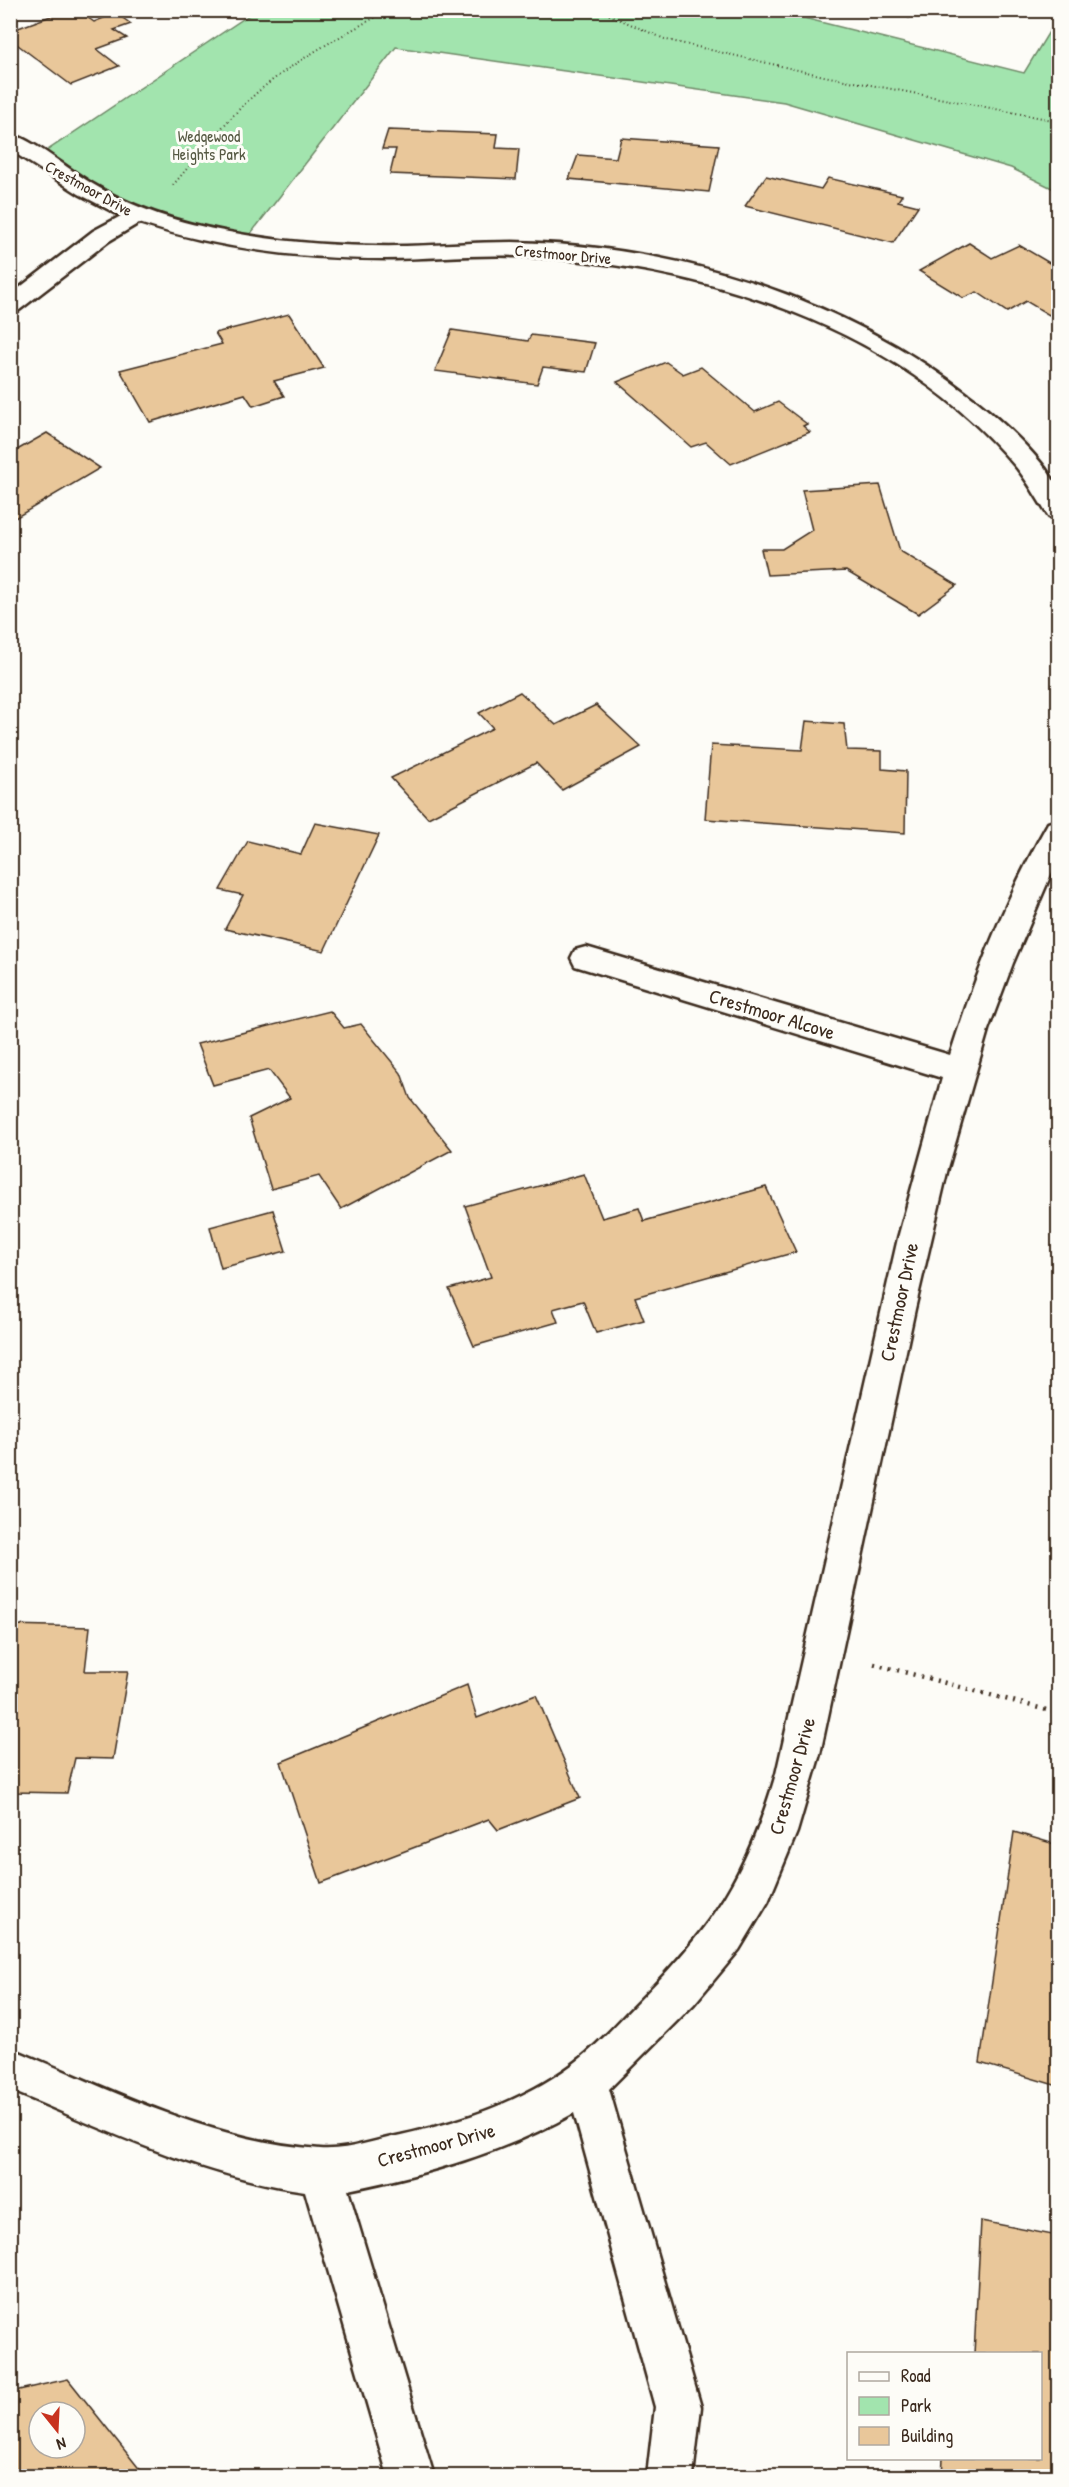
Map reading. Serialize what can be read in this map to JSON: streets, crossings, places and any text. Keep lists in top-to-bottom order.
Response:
{
  "streets": {
    "street": ["Crestmoor Drive", "Crestmoor Alcove"]
  },
  "crossings": [
    ["Crestmoor Drive", "Crestmoor Alcove"]
  ],
  "parks": ["Wedgewood Heights Park"],
  "legend": ["Road", "Park", "Building"],
  "north": "bottom"
}
